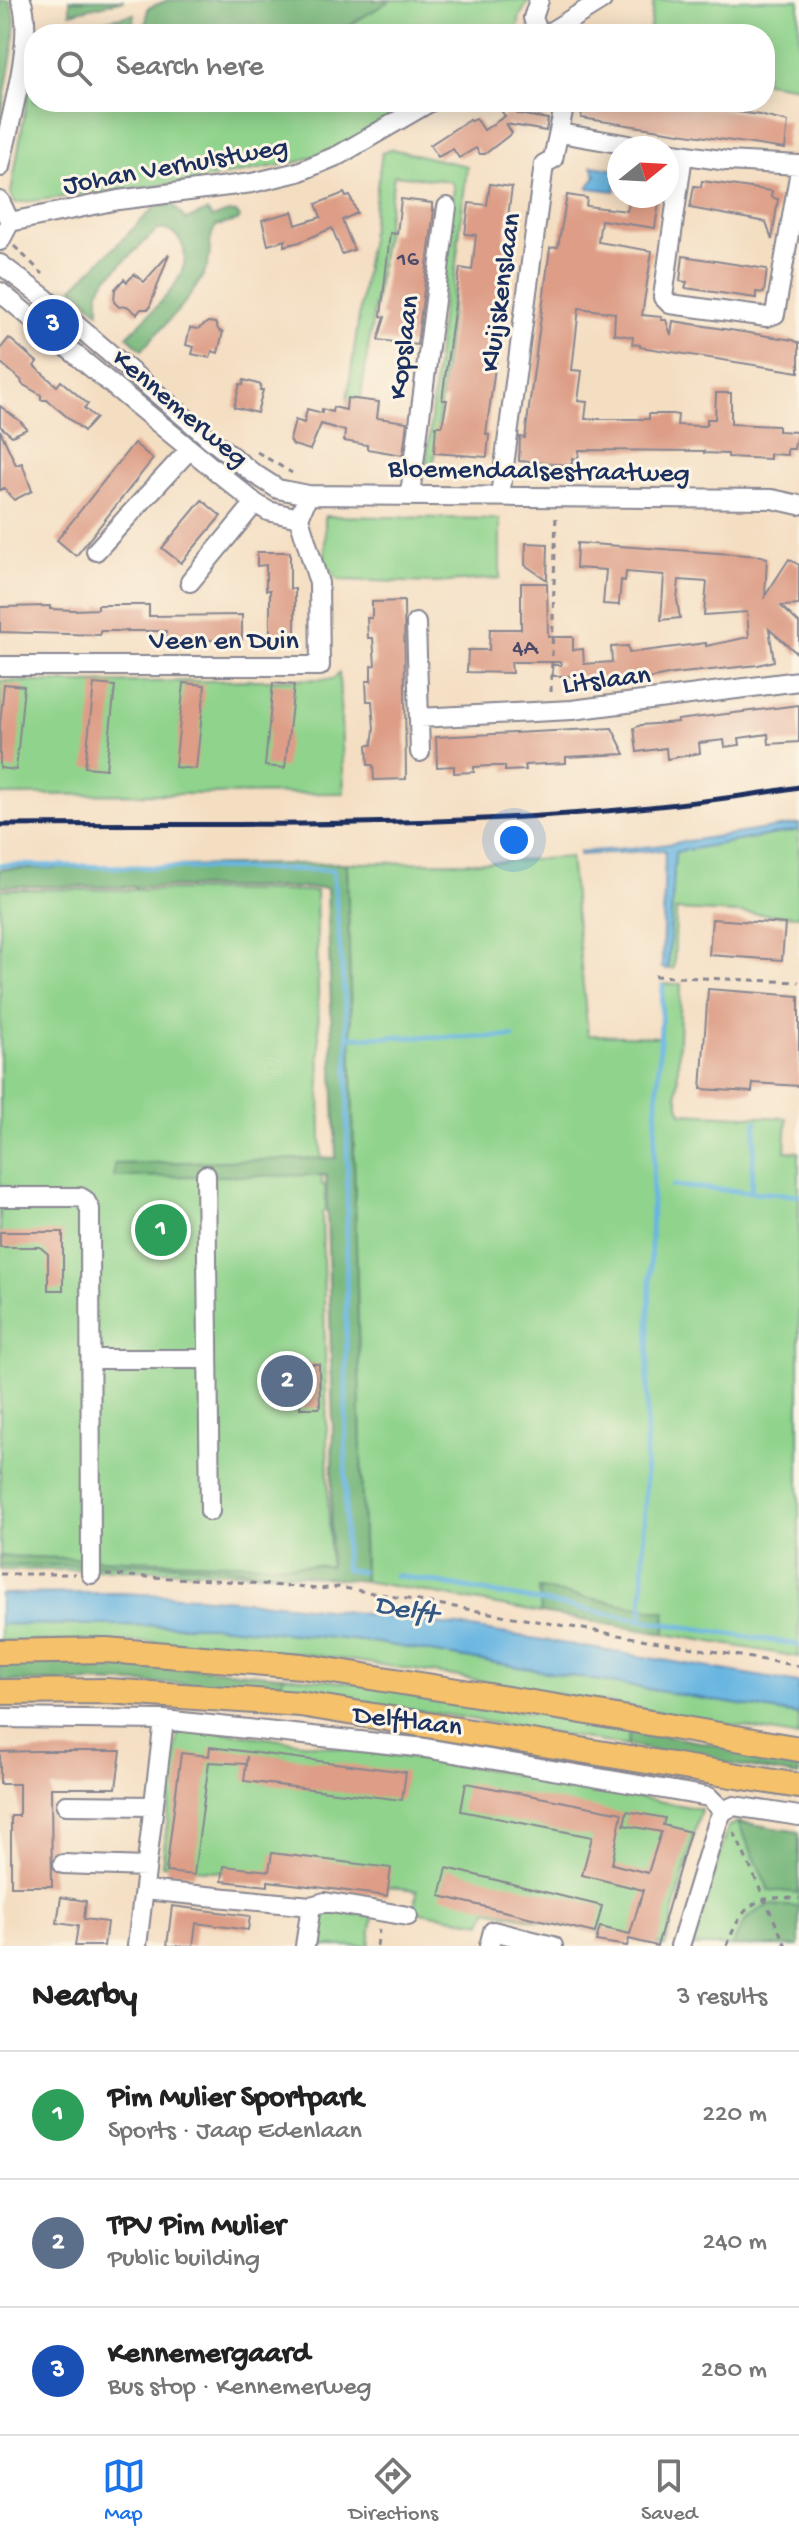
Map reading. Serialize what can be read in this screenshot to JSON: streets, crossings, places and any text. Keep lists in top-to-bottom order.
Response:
{
  "streets": {
    "main road": ["Delftlaan"],
    "street": [
      "Johan Verhulstweg",
      "Kluijskenslaan",
      "Kopslaan",
      "Kennemerweg",
      "Bloemendaalsestraatweg",
      "Veen en Duin",
      "Litslaan"
    ]
  },
  "crossings": [
    ["Kluijskenslaan", "Bloemendaalsestraatweg"],
    ["Kopslaan", "Bloemendaalsestraatweg"],
    ["Kennemerweg", "Bloemendaalsestraatweg"],
    ["Kennemerweg", "Veen en Duin"]
  ],
  "water": ["Delft"],
  "house_numbers": ["16", "4A"],
  "north": "right",
  "page": {
    "search": "Search here",
    "pins": ["3", "1", "2"],
    "heading": ["Nearby", "3 results"],
    "list": [
      {
        "mark": "1",
        "name": "Pim Mulier Sportpark",
        "note": "Sports · Jaap Edenlaan",
        "value": "220 m"
      },
      {
        "mark": "2",
        "name": "TPV Pim Mulier",
        "note": "Public building",
        "value": "240 m"
      },
      {
        "mark": "3",
        "name": "Kennemergaard",
        "note": "Bus stop · Kennemerweg",
        "value": "280 m"
      }
    ],
    "nav": ["Map", "Directions", "Saved"]
  }
}
